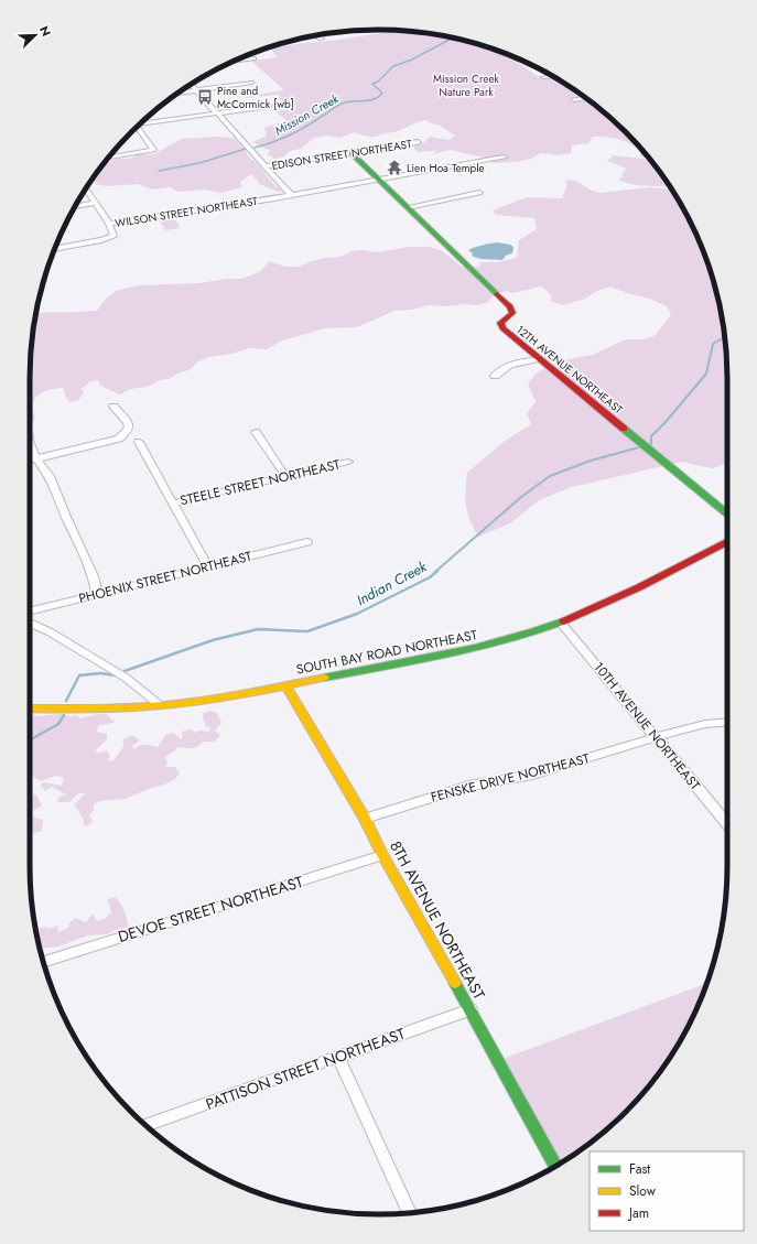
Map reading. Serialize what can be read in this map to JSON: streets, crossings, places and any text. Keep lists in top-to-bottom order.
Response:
{
  "streets": {
    "street": [
      "EDISON STREET NORTHEAST",
      "WILSON STREET NORTHEAST",
      "12TH AVENUE NORTHEAST",
      "STEELE STREET NORTHEAST",
      "PHOENIX STREET NORTHEAST",
      "SOUTH BAY ROAD NORTHEAST",
      "10TH AVENUE NORTHEAST",
      "FENSKE DRIVE NORTHEAST",
      "DEVOE STREET NORTHEAST",
      "8TH AVENUE NORTHEAST",
      "PATTISON STREET NORTHEAST"
    ]
  },
  "crossings": [
    ["EDISON STREET NORTHEAST", "12TH AVENUE NORTHEAST"],
    ["WILSON STREET NORTHEAST", "12TH AVENUE NORTHEAST"],
    ["SOUTH BAY ROAD NORTHEAST", "10TH AVENUE NORTHEAST"],
    ["SOUTH BAY ROAD NORTHEAST", "8TH AVENUE NORTHEAST"],
    ["10TH AVENUE NORTHEAST", "FENSKE DRIVE NORTHEAST"],
    ["FENSKE DRIVE NORTHEAST", "8TH AVENUE NORTHEAST"],
    ["DEVOE STREET NORTHEAST", "8TH AVENUE NORTHEAST"],
    ["8TH AVENUE NORTHEAST", "PATTISON STREET NORTHEAST"]
  ],
  "water": ["Mission Creek", "Indian Creek"],
  "parks": ["Mission Creek Nature Park"],
  "places": {
    "bus stop": ["Pine and McCormick [wb]"],
    "temple": ["Lien Hoa Temple"]
  },
  "legend": ["Fast", "Slow", "Jam"],
  "north": "top right"
}
